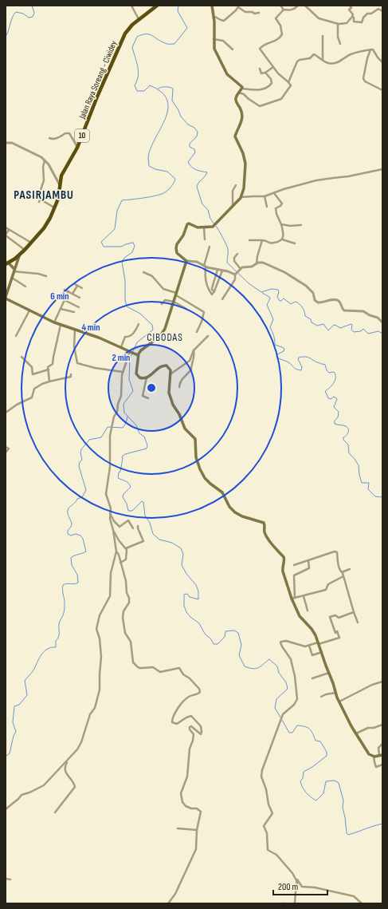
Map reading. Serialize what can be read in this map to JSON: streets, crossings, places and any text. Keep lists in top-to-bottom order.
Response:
{
  "streets": {
    "highway": ["Jalan Raya Soreang - Ciwidey", "10"]
  },
  "districts": ["PASIRJAMBU", "CIBODAS"],
  "scale_bar": "200 m",
  "rings": ["6 min", "4 min", "2 min"]
}
